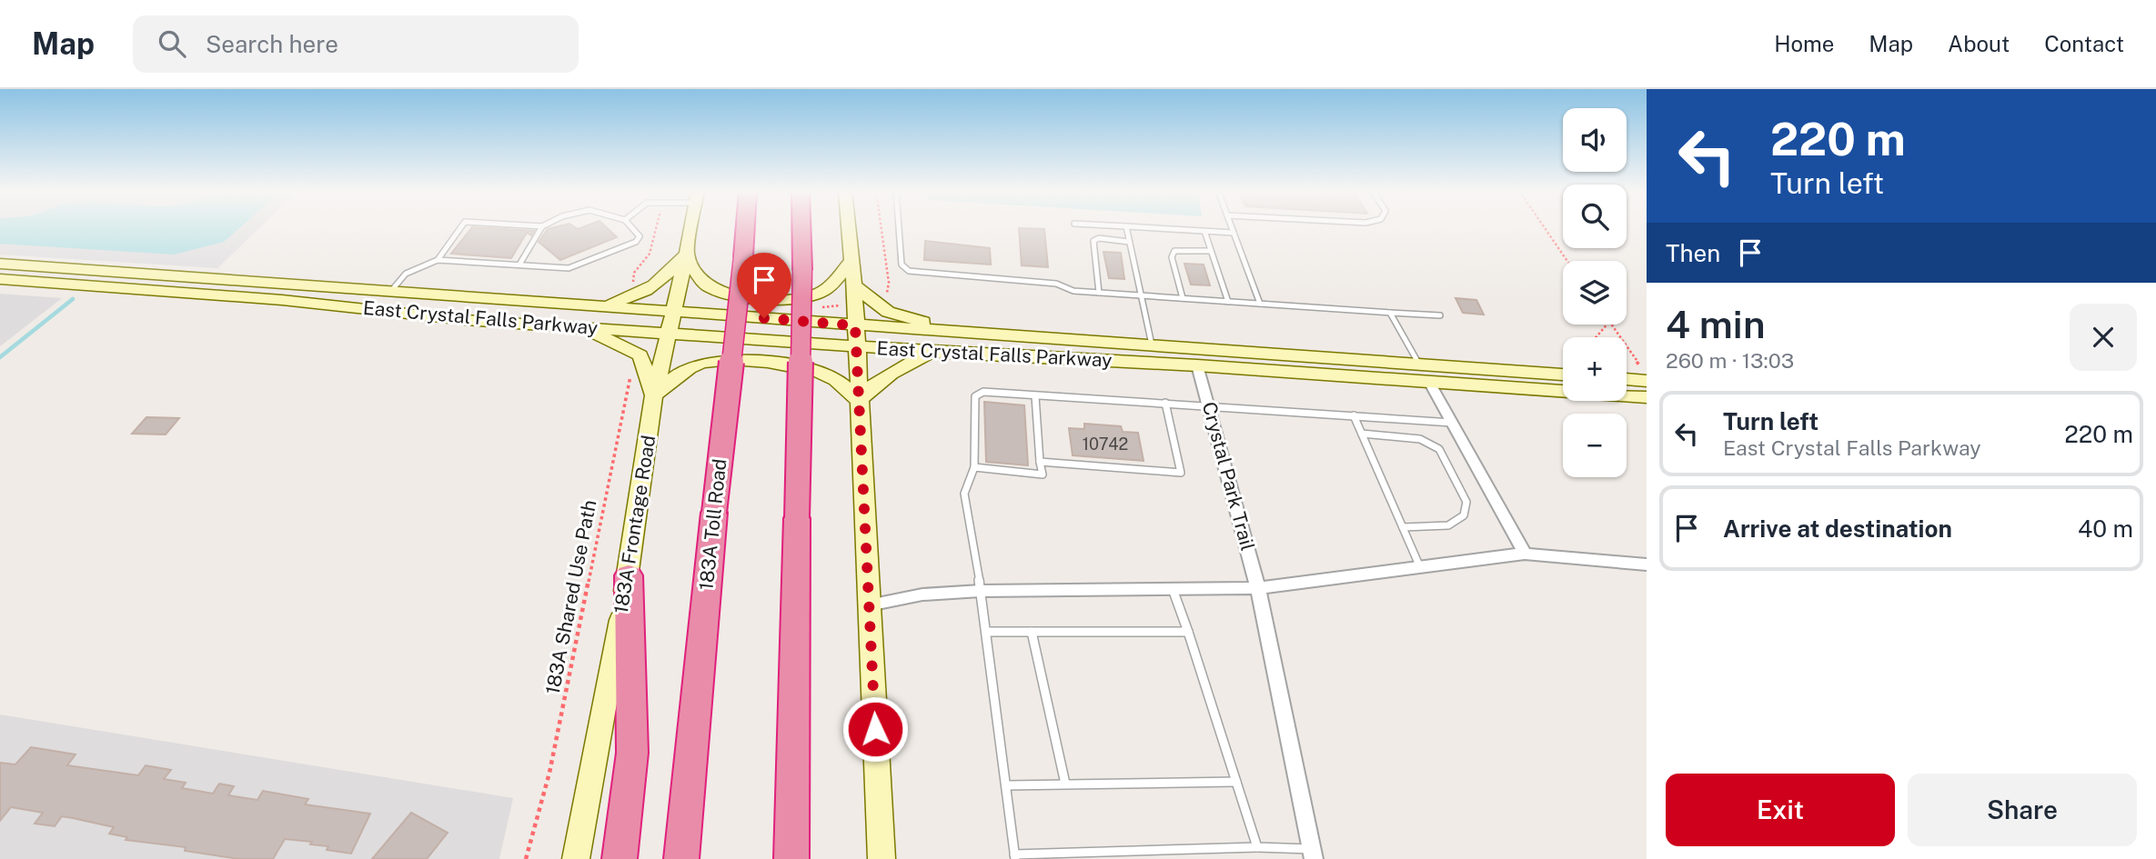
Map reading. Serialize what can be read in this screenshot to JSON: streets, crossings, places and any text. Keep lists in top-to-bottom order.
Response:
{
  "streets": {
    "highway": ["183A Toll Road"],
    "main road": ["East Crystal Falls Parkway", "183A Frontage Road"],
    "street": ["Crystal Park Trail"],
    "path": ["183A Shared Use Path"]
  },
  "crossings": [
    ["East Crystal Falls Parkway", "Crystal Park Trail"],
    ["East Crystal Falls Parkway", "183A Frontage Road"]
  ],
  "house_numbers": ["10742"],
  "page": {
    "header": "Map",
    "search": "Search here",
    "nav": [
      "Home",
      "Map",
      "About",
      "Contact"
    ],
    "turn": ["220 m", "Turn left"],
    "map_buttons": ["+", "−"],
    "then": "Then",
    "heading": ["4 min", "260 m · 13:03"],
    "list": [
      {
        "name": "Turn left",
        "note": "East Crystal Falls Parkway",
        "value": "220 m"
      },
      {
        "name": "Arrive at destination",
        "value": "40 m"
      }
    ],
    "buttons": ["Exit", "Share"]
  }
}
